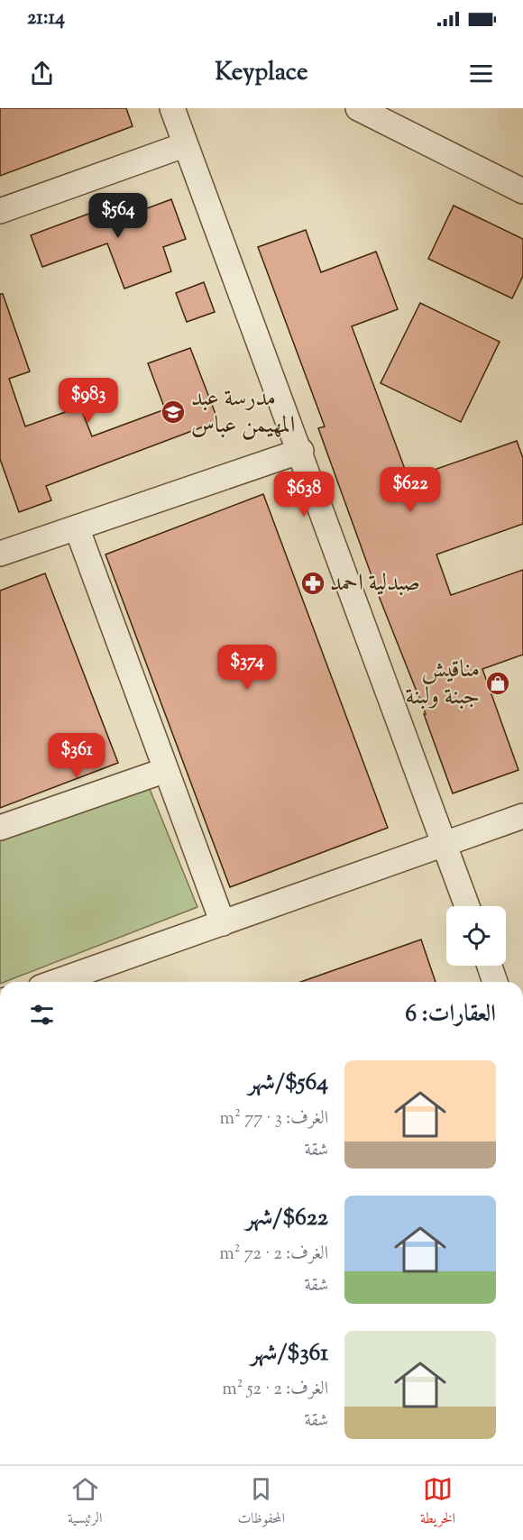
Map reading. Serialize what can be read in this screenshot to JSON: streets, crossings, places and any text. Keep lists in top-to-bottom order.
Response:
{
  "places": {
    "school or university": ["مدرسة عبد المهيمن عباس"],
    "pharmacy": ["صبدلية احمد"],
    "shop": ["مناقيش جبنة ولبنة"]
  },
  "page": {
    "status": "21:14",
    "header": "Keyplace",
    "price": [
      "$564",
      "$983",
      "$622",
      "$638",
      "$374",
      "$361"
    ],
    "heading": "العقارات: 6",
    "list": [
      {
        "name": "$564/شهر",
        "note": "الغرف: 3 · 77 m² · شقة"
      },
      {
        "name": "$622/شهر",
        "note": "الغرف: 2 · 72 m² · شقة"
      },
      {
        "name": "$361/شهر",
        "note": "الغرف: 2 · 52 m² · شقة"
      }
    ],
    "tabs": ["الخريطة", "المحفوظات", "الرئيسية"]
  }
}
